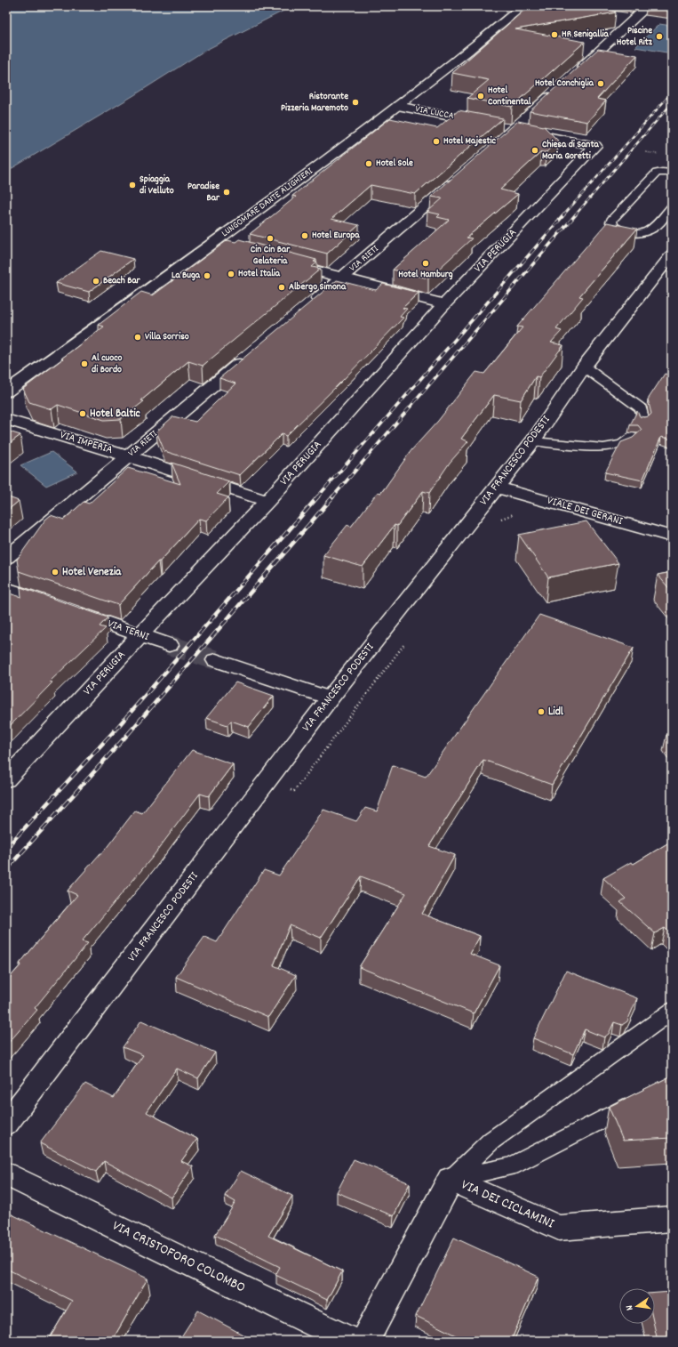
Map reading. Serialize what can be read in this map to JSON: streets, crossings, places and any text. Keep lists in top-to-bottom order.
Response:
{
  "streets": {
    "street": [
      "VIA LUCCA",
      "LUNGOMARE DANTE ALIGHIERI",
      "VIA PERUGIA",
      "VIA RIETI",
      "VIA IMPERIA",
      "VIA FRANCESCO PODESTI",
      "VIALE DEI GERANI",
      "VIA TERNI",
      "VIA DEI CICLAMINI",
      "VIA CRISTOFORO COLOMBO"
    ]
  },
  "crossings": [
    ["VIA LUCCA", "LUNGOMARE DANTE ALIGHIERI"],
    ["VIA PERUGIA", "VIA IMPERIA"],
    ["VIA PERUGIA", "VIA TERNI"],
    ["VIA RIETI", "VIA IMPERIA"],
    ["VIA FRANCESCO PODESTI", "VIALE DEI GERANI"]
  ],
  "places": [
    "HR Senigallia",
    "Piscine Hotel Ritz",
    "Hotel Conchiglia",
    "Hotel Continental",
    "Ristorante Pizzeria Maremoto",
    "Hotel Majestic",
    "Chiesa di Santa Maria Goretti",
    "Hotel Sole",
    "Spiaggia di Velluto",
    "Paradise Bar",
    "Hotel Europa",
    "Cin Cin Bar Gelateria",
    "Hotel Hamburg",
    "Hotel Italia",
    "La Buga",
    "Beach Bar",
    "Albergo Simona",
    "Villa Sorriso",
    "Al cuoco di Bordo",
    "Hotel Baltic",
    "Hotel Venezia",
    "Lidl"
  ],
  "north": "left"
}
